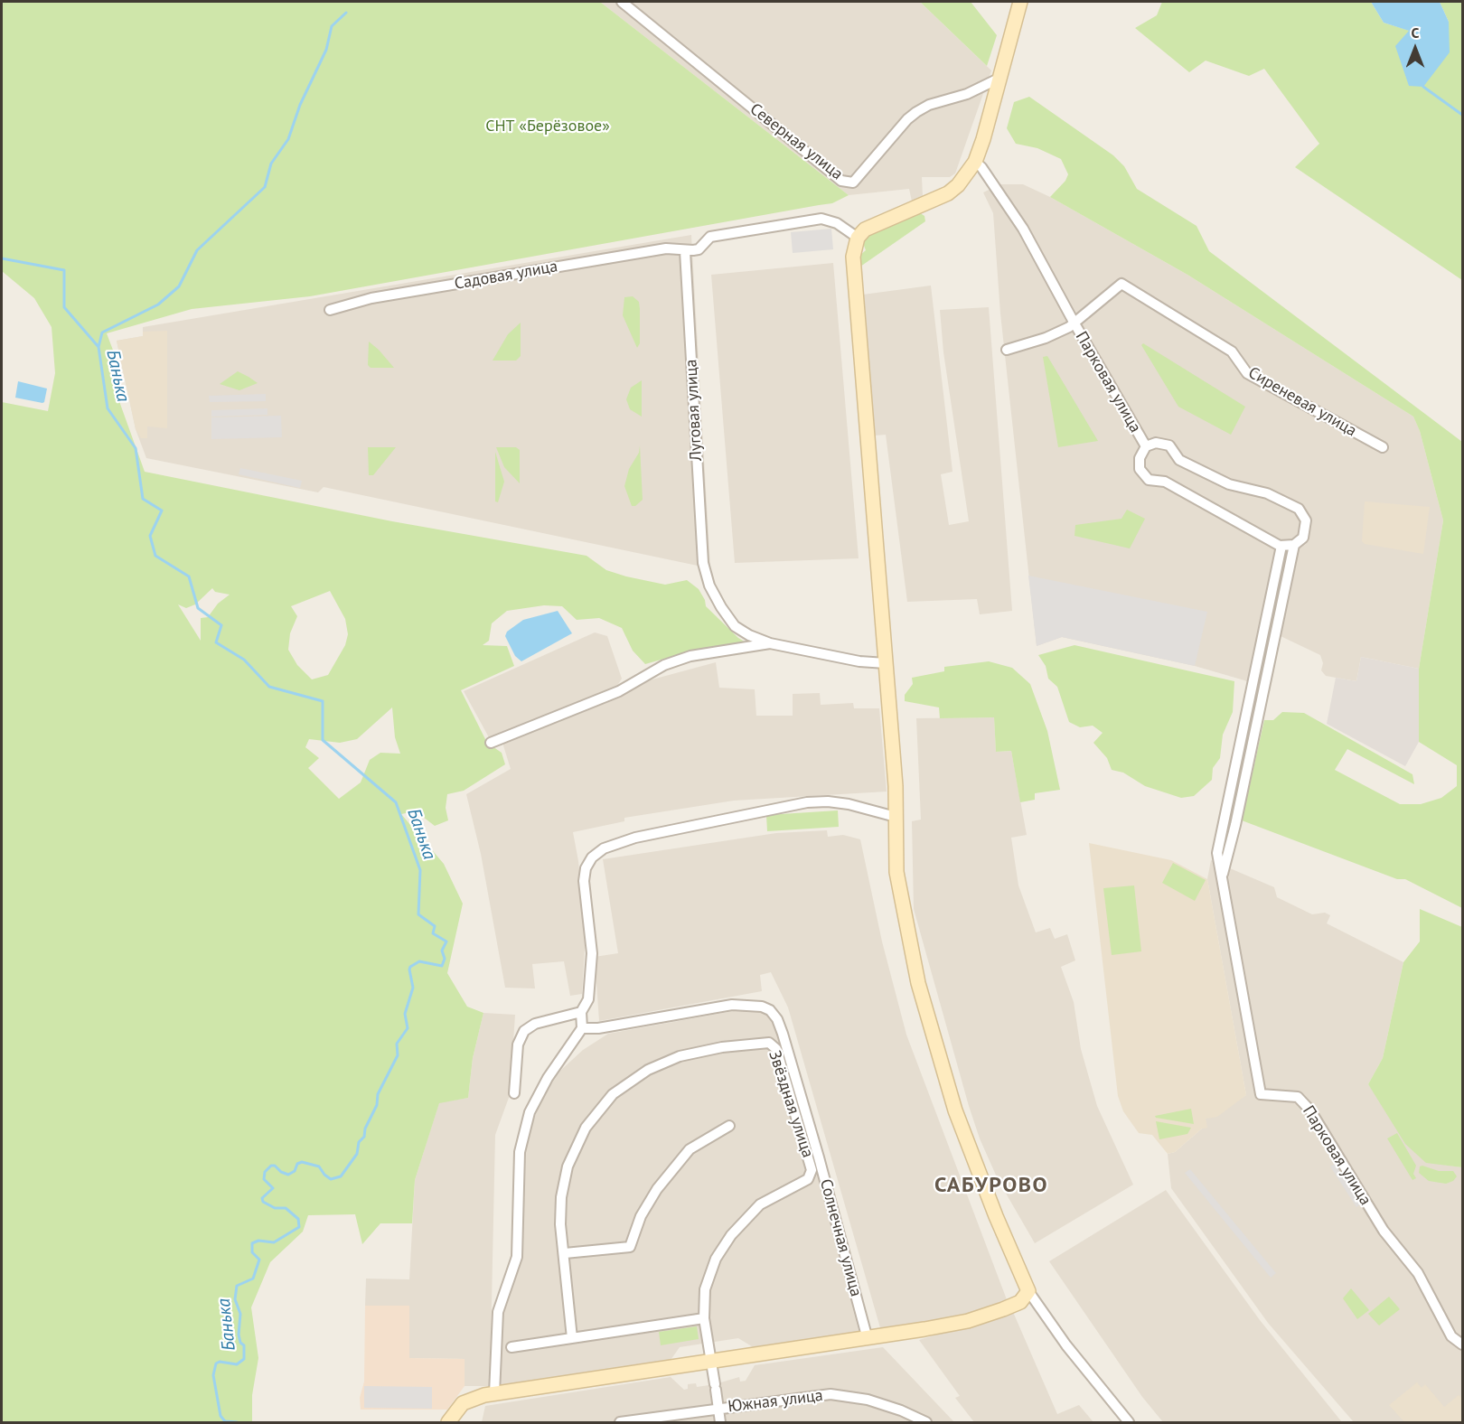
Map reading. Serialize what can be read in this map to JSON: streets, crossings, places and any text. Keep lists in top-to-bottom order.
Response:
{
  "streets": {
    "street": [
      "Северная улица",
      "Садовая улица",
      "Парковая улица",
      "Сиреневая улица",
      "Луговая улица",
      "Звёздная улица",
      "Солнечная улица",
      "Южная улица"
    ]
  },
  "crossings": [
    ["Садовая улица", "Луговая улица"],
    ["Парковая улица", "Сиреневая улица"]
  ],
  "districts": ["САБУРОВО"],
  "water": ["Банька"],
  "parks": ["СНТ «Берёзовое»"],
  "north": "top"
}
